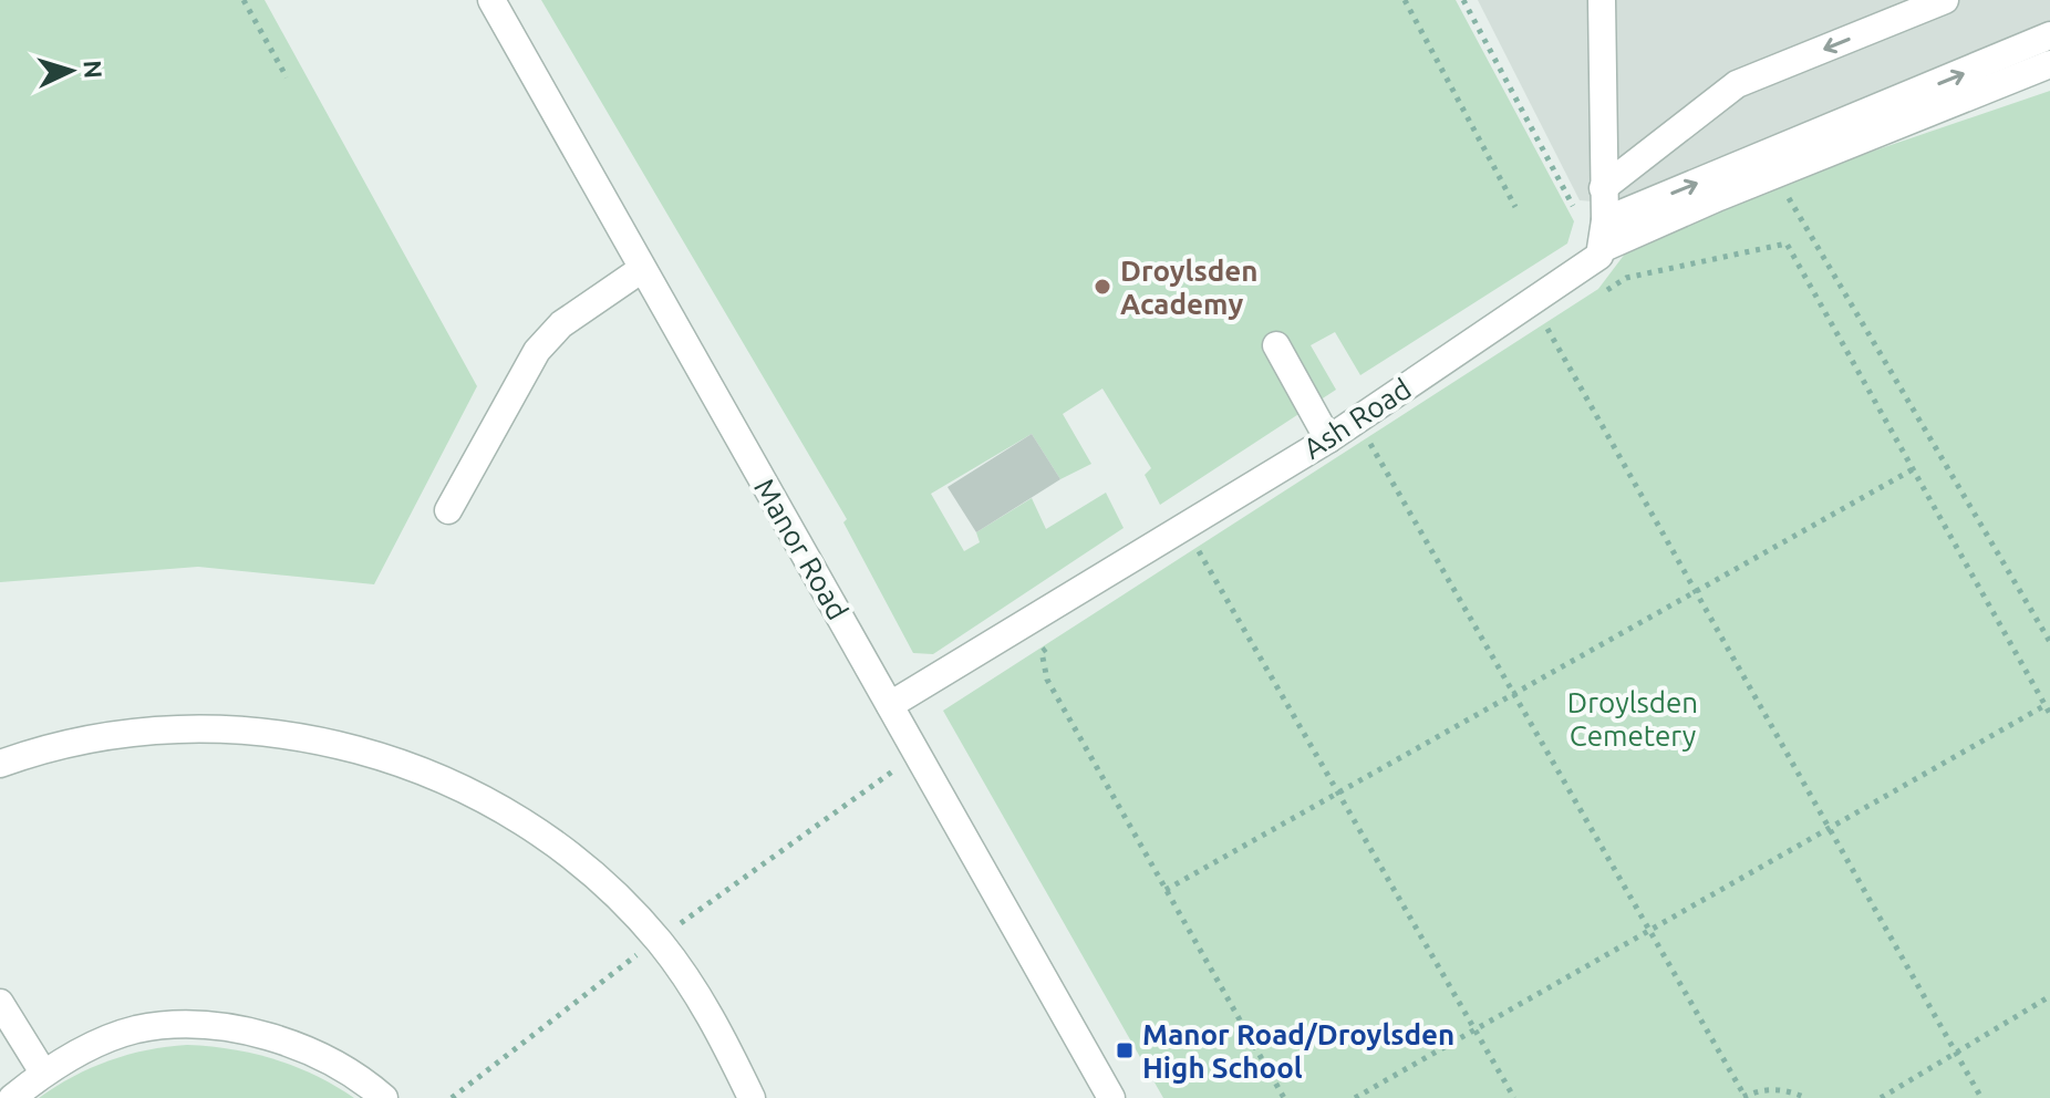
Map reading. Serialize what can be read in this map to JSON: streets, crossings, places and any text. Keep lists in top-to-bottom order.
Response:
{
  "streets": {
    "street": ["Ash Road", "Manor Road"]
  },
  "crossings": [
    ["Ash Road", "Manor Road"]
  ],
  "parks": ["Droylsden Cemetery"],
  "places": {
    "other": ["Droylsden Academy"],
    "transit": ["Manor Road/Droylsden High School"]
  },
  "north": "right"
}
